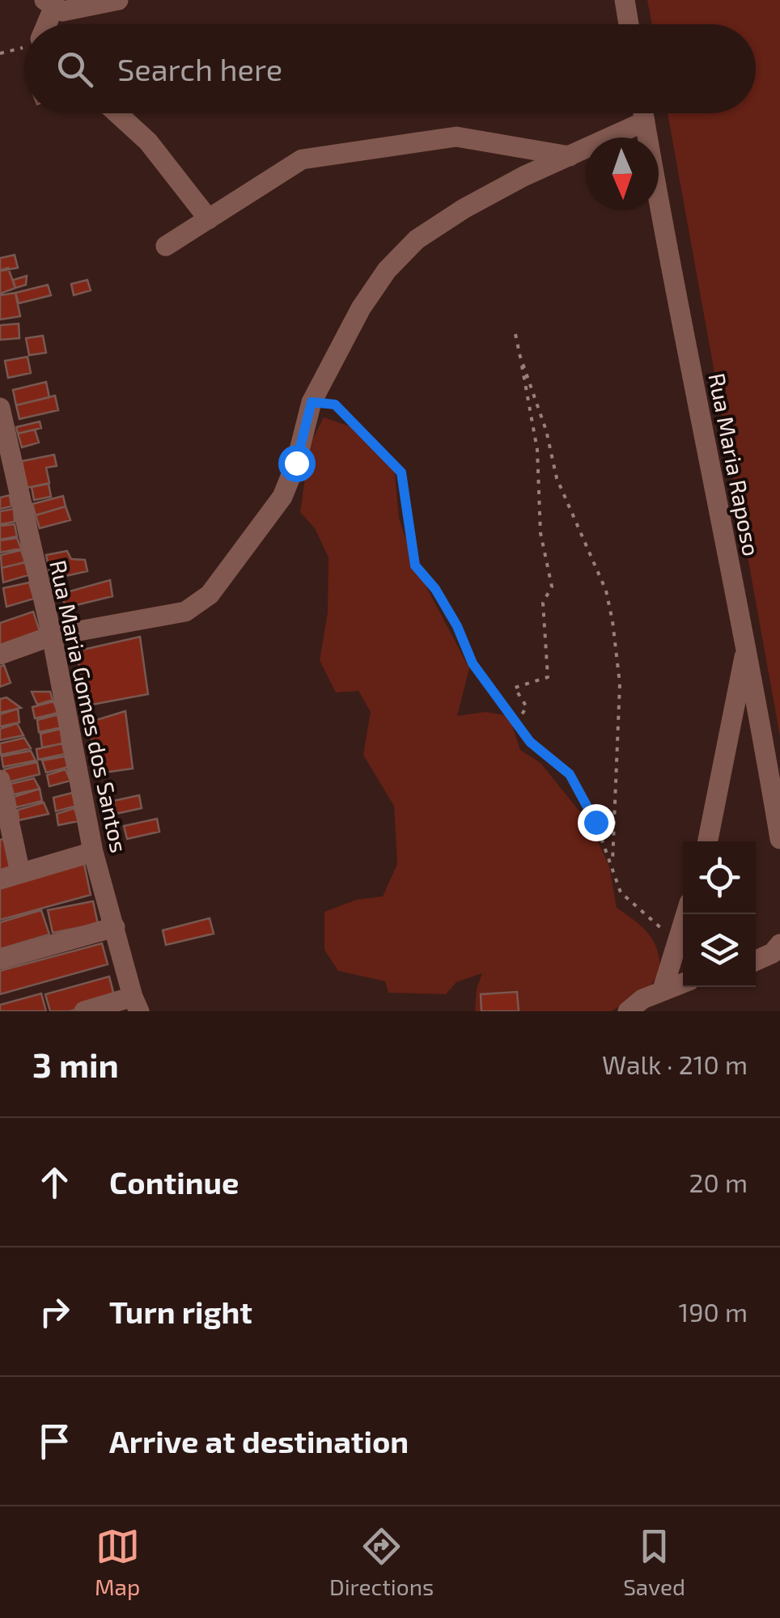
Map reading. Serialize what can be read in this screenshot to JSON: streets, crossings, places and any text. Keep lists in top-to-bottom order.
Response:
{
  "streets": {
    "street": ["Rua Maria Raposo", "Rua Maria Gomes dos Santos"]
  },
  "north": "bottom",
  "page": {
    "search": "Search here",
    "heading": ["3 min", "Walk · 210 m"],
    "list": [
      ["Continue", "20 m"],
      ["Turn right", "190 m"],
      "Arrive at destination"
    ],
    "nav": ["Map", "Directions", "Saved"]
  }
}
